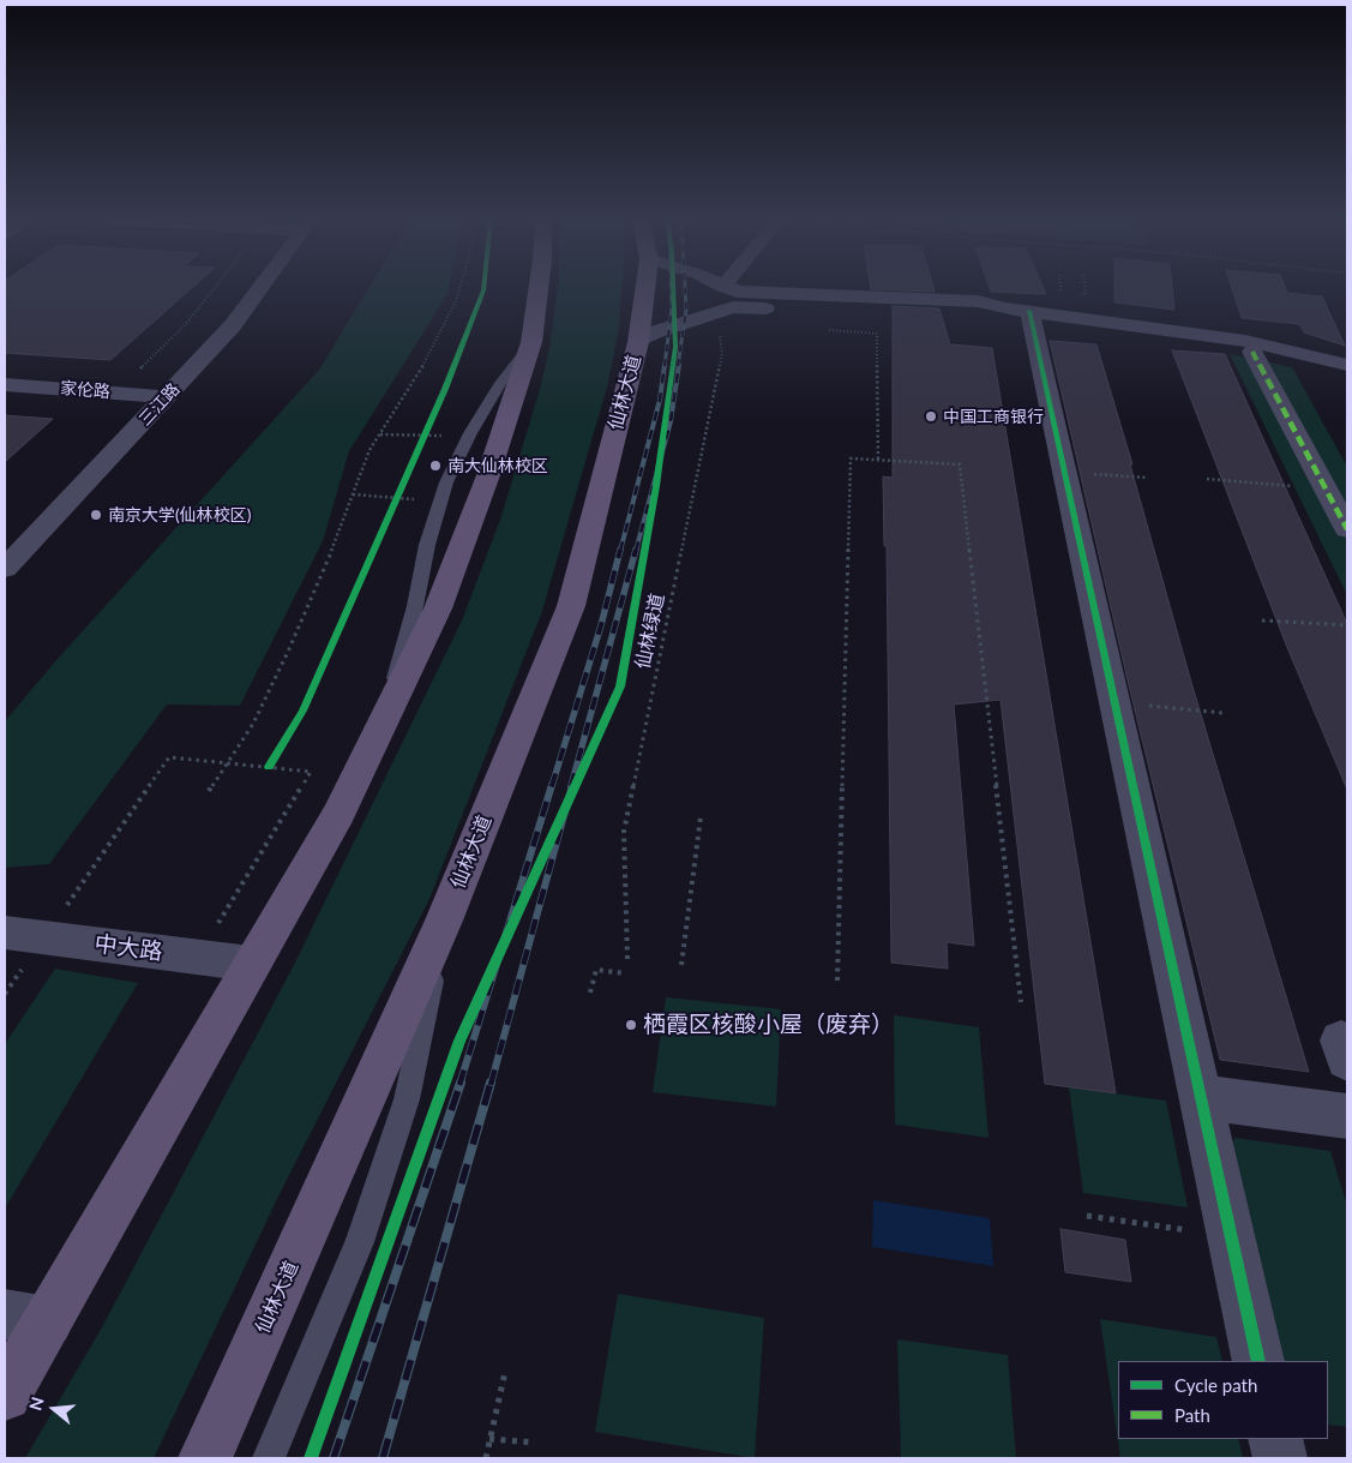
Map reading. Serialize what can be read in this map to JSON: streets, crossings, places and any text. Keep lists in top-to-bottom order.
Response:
{
  "streets": {
    "main road": ["仙林大道"],
    "street": ["家伦路", "三江路", "中大路"],
    "cycle path": ["仙林绿道"]
  },
  "crossings": [
    ["家伦路", "三江路"]
  ],
  "places": [
    "中国工商银行",
    "南大仙林校区",
    "南京大学(仙林校区)",
    "栖霞区核酸小屋（废弃）"
  ],
  "legend": ["Cycle path", "Path"],
  "north": "left"
}
